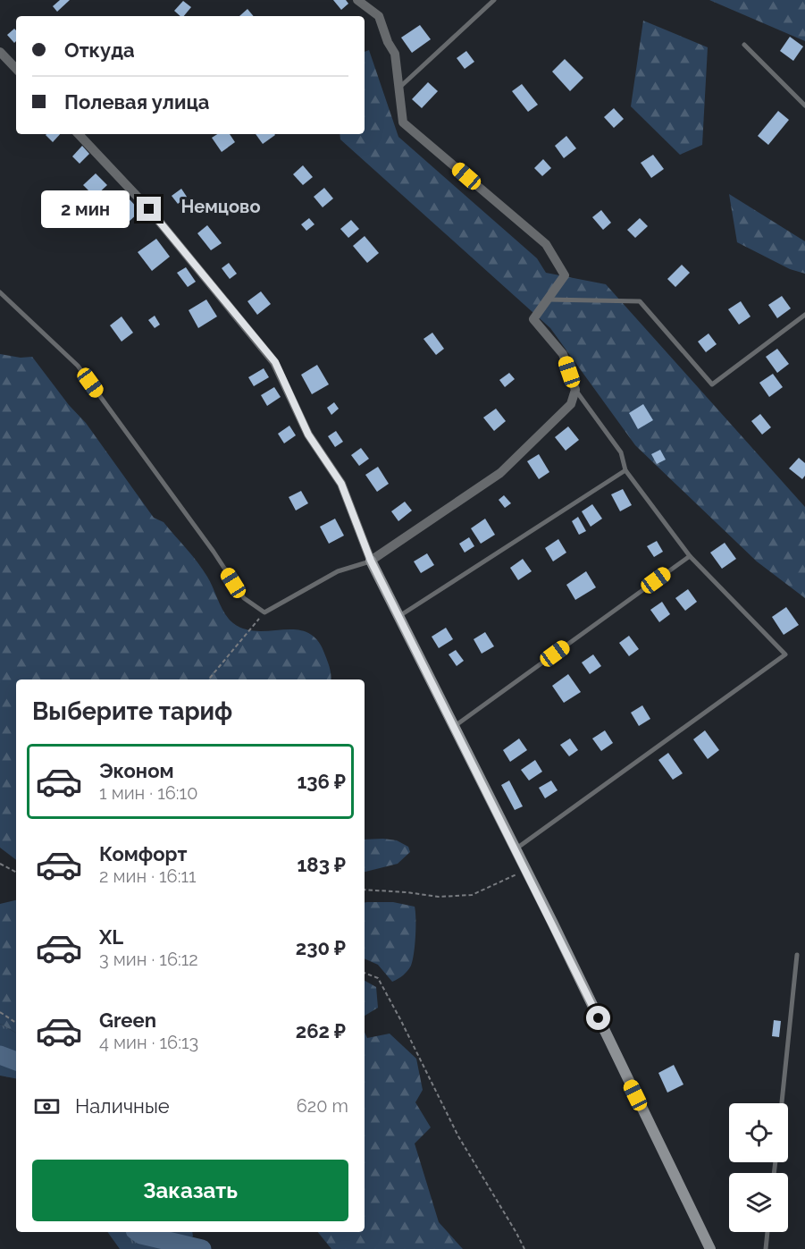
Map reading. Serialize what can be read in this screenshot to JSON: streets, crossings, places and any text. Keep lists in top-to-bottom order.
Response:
{
  "districts": ["Немцово"],
  "page": {
    "banner": ["Откуда", "Полевая улица"],
    "bubble": "2 мин",
    "heading": "Выберите тариф",
    "list": [
      {
        "name": "Эконом",
        "note": "1 мин · 16:10",
        "value": "136 ₽"
      },
      {
        "name": "Комфорт",
        "note": "2 мин · 16:11",
        "value": "183 ₽"
      },
      {
        "name": "XL",
        "note": "3 мин · 16:12",
        "value": "230 ₽"
      },
      {
        "name": "Green",
        "note": "4 мин · 16:13",
        "value": "262 ₽"
      }
    ],
    "pay": ["Наличные", "620 m"],
    "buttons": "Заказать"
  }
}
